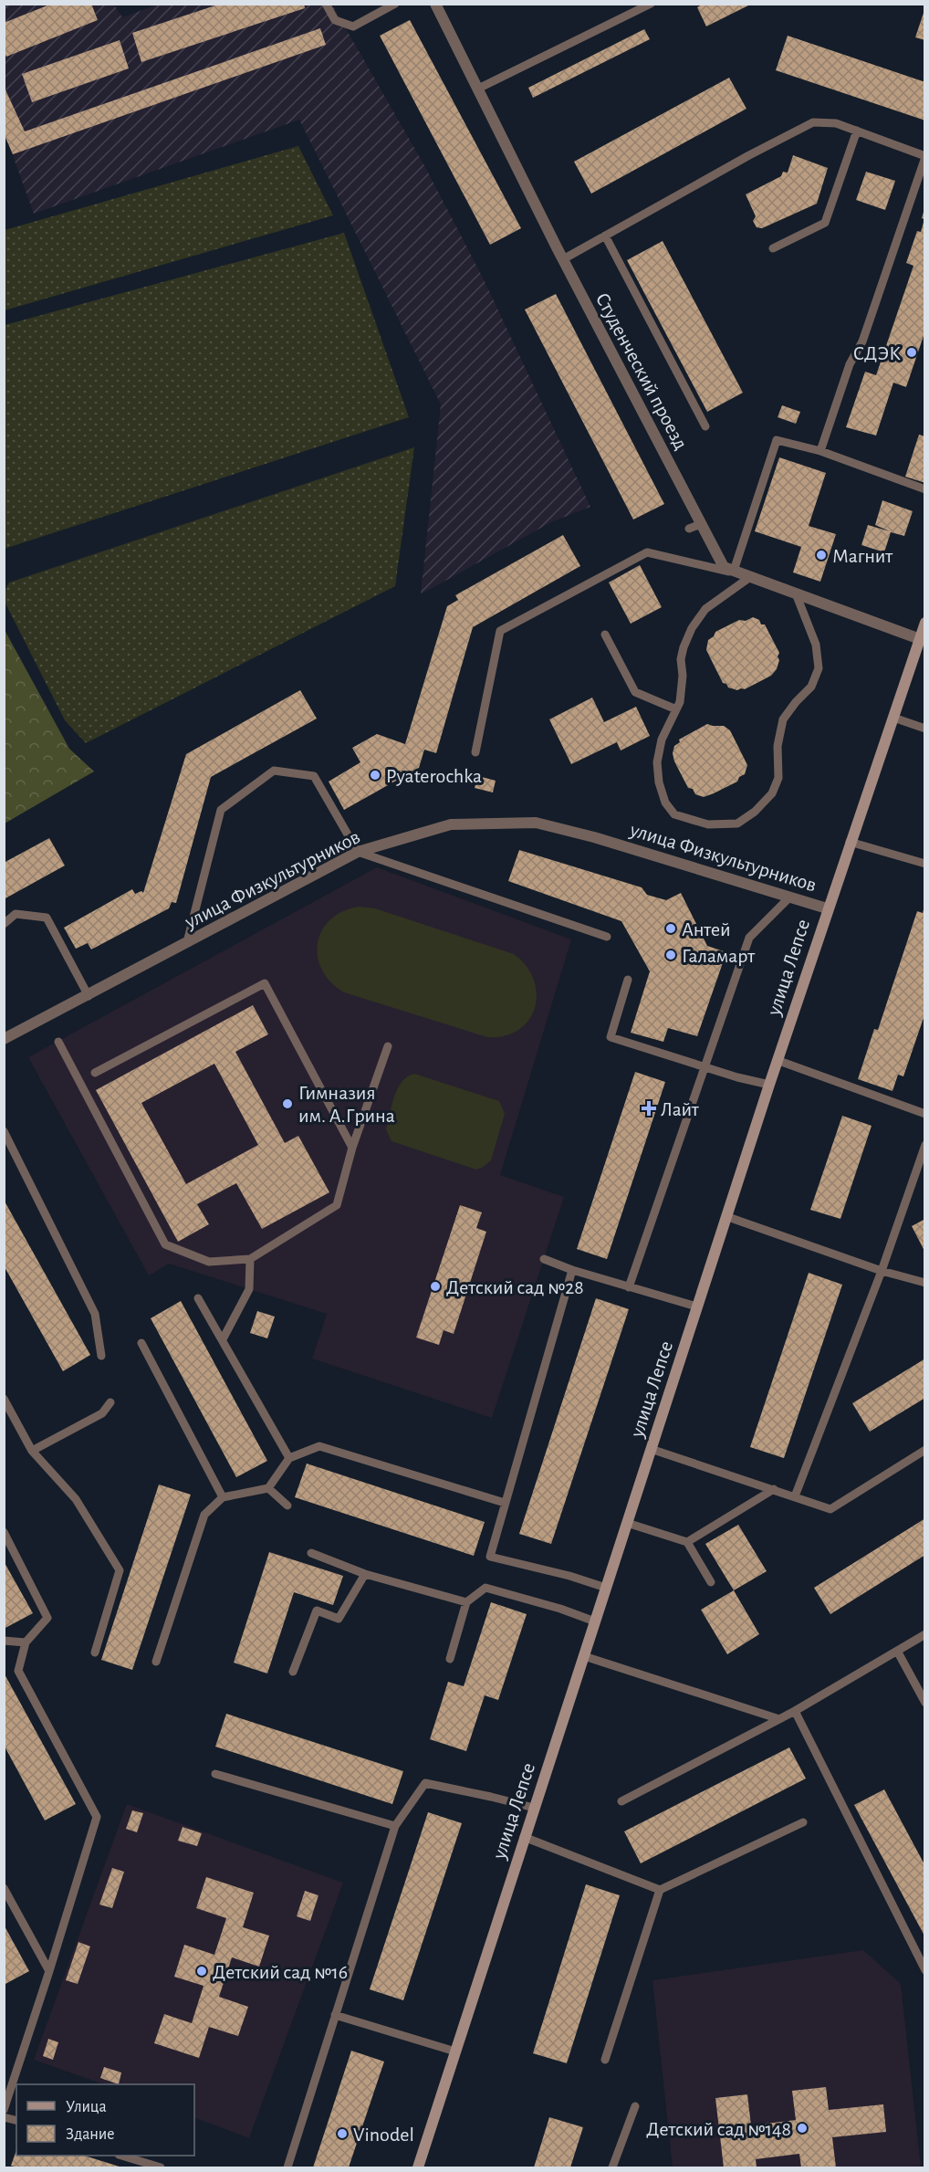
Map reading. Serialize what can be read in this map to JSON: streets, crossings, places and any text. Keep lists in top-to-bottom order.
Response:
{
  "streets": {
    "main road": ["улица Лепсе"],
    "street": ["Студенческий проезд", "улица Физкультурников"]
  },
  "crossings": [
    ["Студенческий проезд", "улица Лепсе"],
    ["улица Физкультурников", "улица Лепсе"]
  ],
  "places": {
    "other": [
      "СДЭК",
      "Магнит",
      "Pyaterochka",
      "Антей",
      "Галамарт",
      "Гимназия им. А.Грина",
      "Детский сад №28",
      "Детский сад №16",
      "Детский сад №148",
      "Vinodel"
    ],
    "health": ["Лайт"]
  },
  "legend": ["Улица", "Здание"]
}
